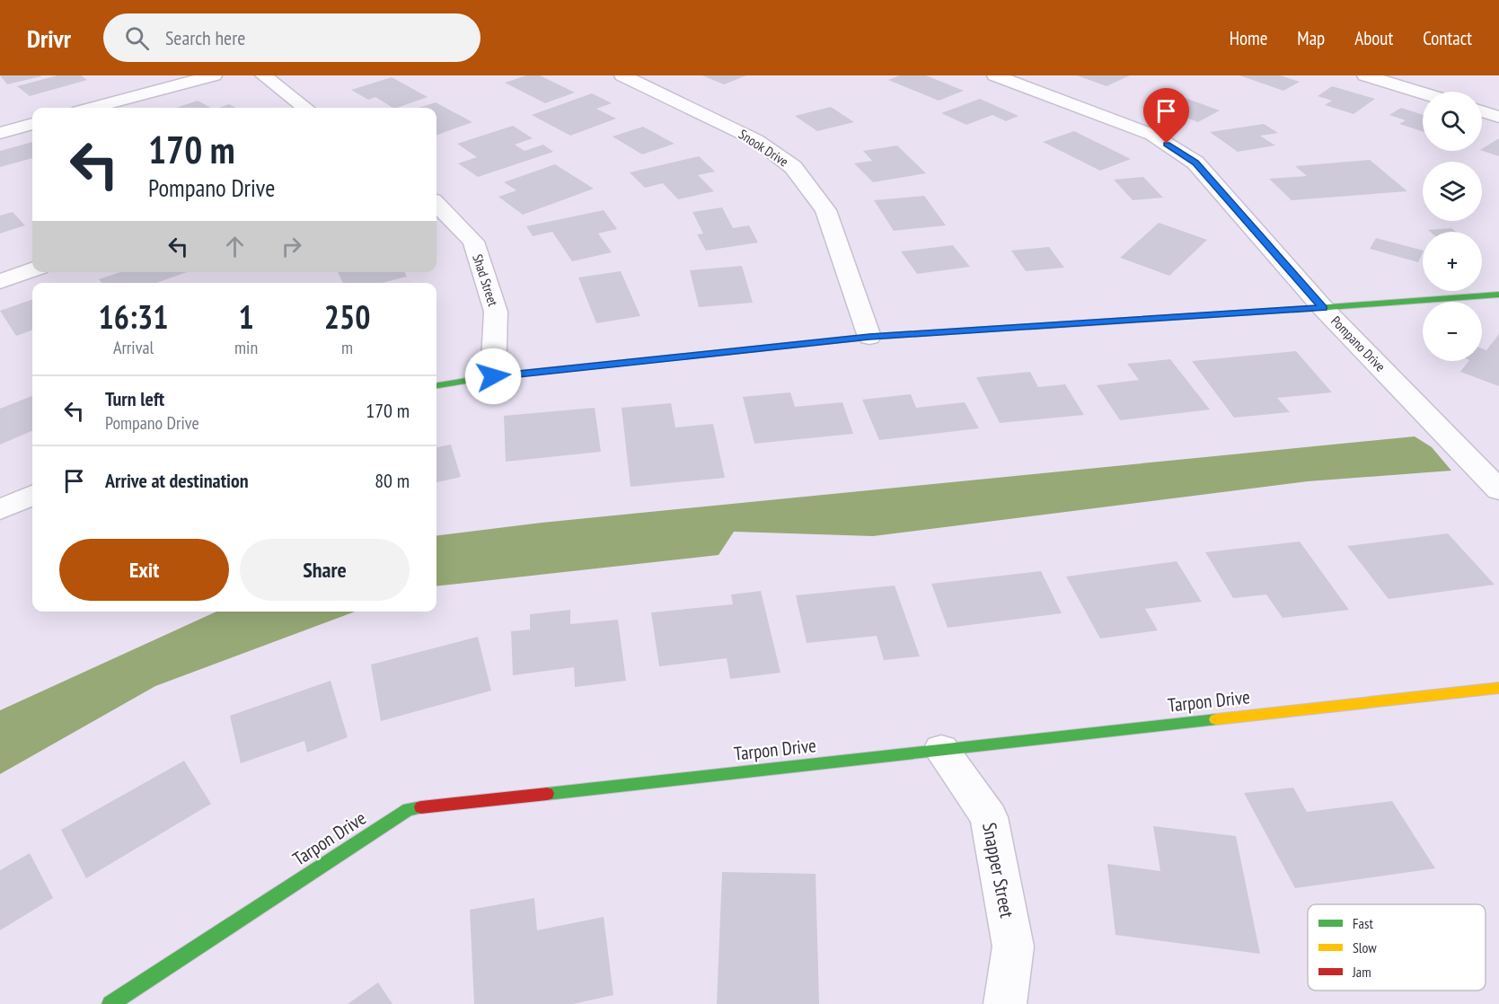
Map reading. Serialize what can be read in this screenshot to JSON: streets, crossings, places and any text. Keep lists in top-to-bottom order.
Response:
{
  "streets": {
    "street": [
      "Snook Drive",
      "Shad Street",
      "Pompano Drive",
      "Tarpon Drive",
      "Snapper Street"
    ]
  },
  "crossings": [
    ["Tarpon Drive", "Snapper Street"]
  ],
  "legend": ["Fast", "Slow", "Jam"],
  "page": {
    "header": "Drivr",
    "search": "Search here",
    "nav": [
      "Home",
      "Map",
      "About",
      "Contact"
    ],
    "map_buttons": ["+", "−"],
    "turn": ["170 m", "Pompano Drive"],
    "eta": [
      "16:31",
      "Arrival",
      "1",
      "min",
      "250",
      "m"
    ],
    "list": [
      {
        "name": "Turn left",
        "note": "Pompano Drive",
        "value": "170 m"
      },
      {
        "name": "Arrive at destination",
        "value": "80 m"
      }
    ],
    "buttons": ["Exit", "Share"]
  }
}
